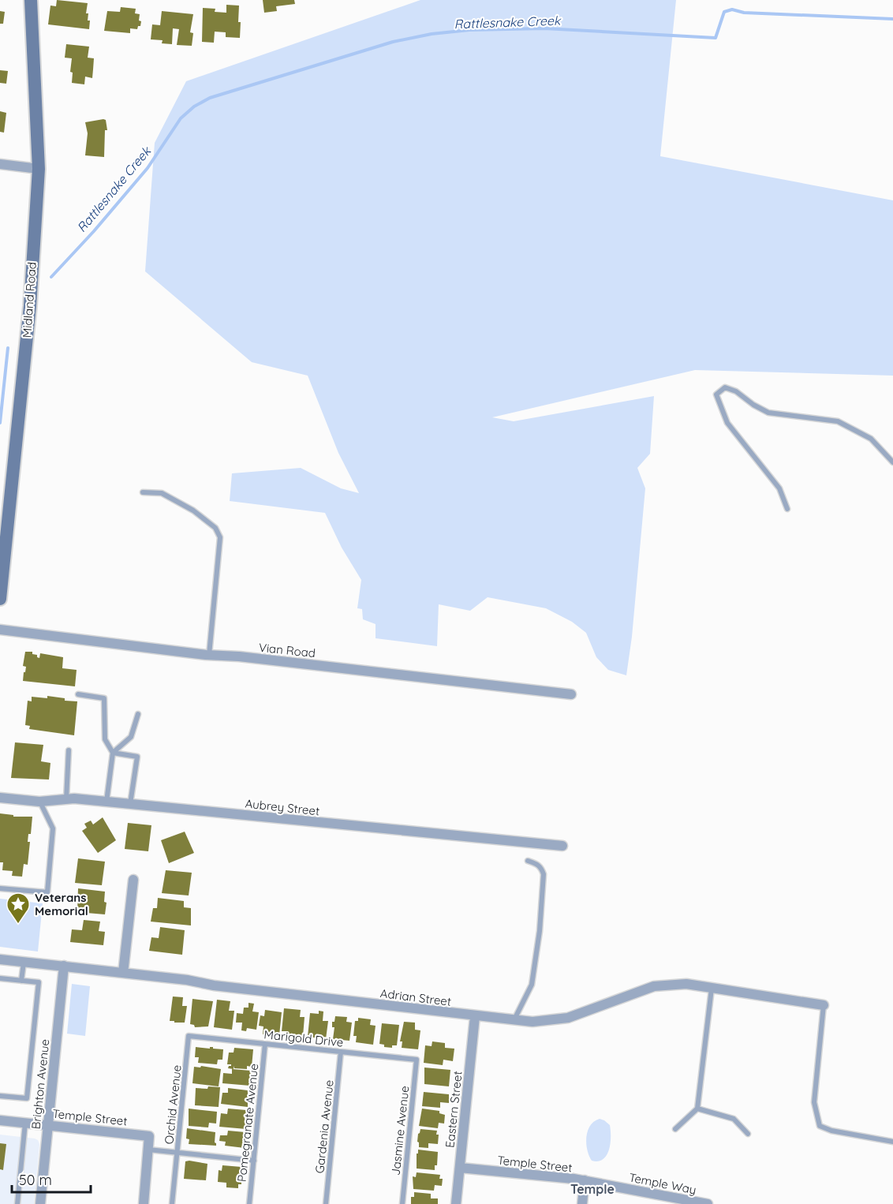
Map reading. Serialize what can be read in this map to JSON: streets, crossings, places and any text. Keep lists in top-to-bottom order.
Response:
{
  "streets": {
    "main road": ["Midland Road"],
    "street": [
      "Vian Road",
      "Aubrey Street",
      "Adrian Street",
      "Brighton Avenue",
      "Eastern Street",
      "Temple Street",
      "Temple Way"
    ],
    "lane": [
      "Marigold Drive",
      "Orchid Avenue",
      "Pomegranate Avenue",
      "Gardenia Avenue",
      "Jasmine Avenue"
    ]
  },
  "crossings": [
    ["Adrian Street", "Brighton Avenue"],
    ["Adrian Street", "Eastern Street"],
    ["Marigold Drive", "Orchid Avenue"],
    ["Marigold Drive", "Pomegranate Avenue"],
    ["Marigold Drive", "Gardenia Avenue"],
    ["Marigold Drive", "Jasmine Avenue"],
    ["Brighton Avenue", "Temple Street"],
    ["Eastern Street", "Temple Street"],
    ["Temple Street", "Temple Way"]
  ],
  "districts": ["Temple"],
  "water": ["Rattlesnake Creek"],
  "places": {
    "place": ["Veterans Memorial"]
  },
  "scale_bar": "50 m"
}
